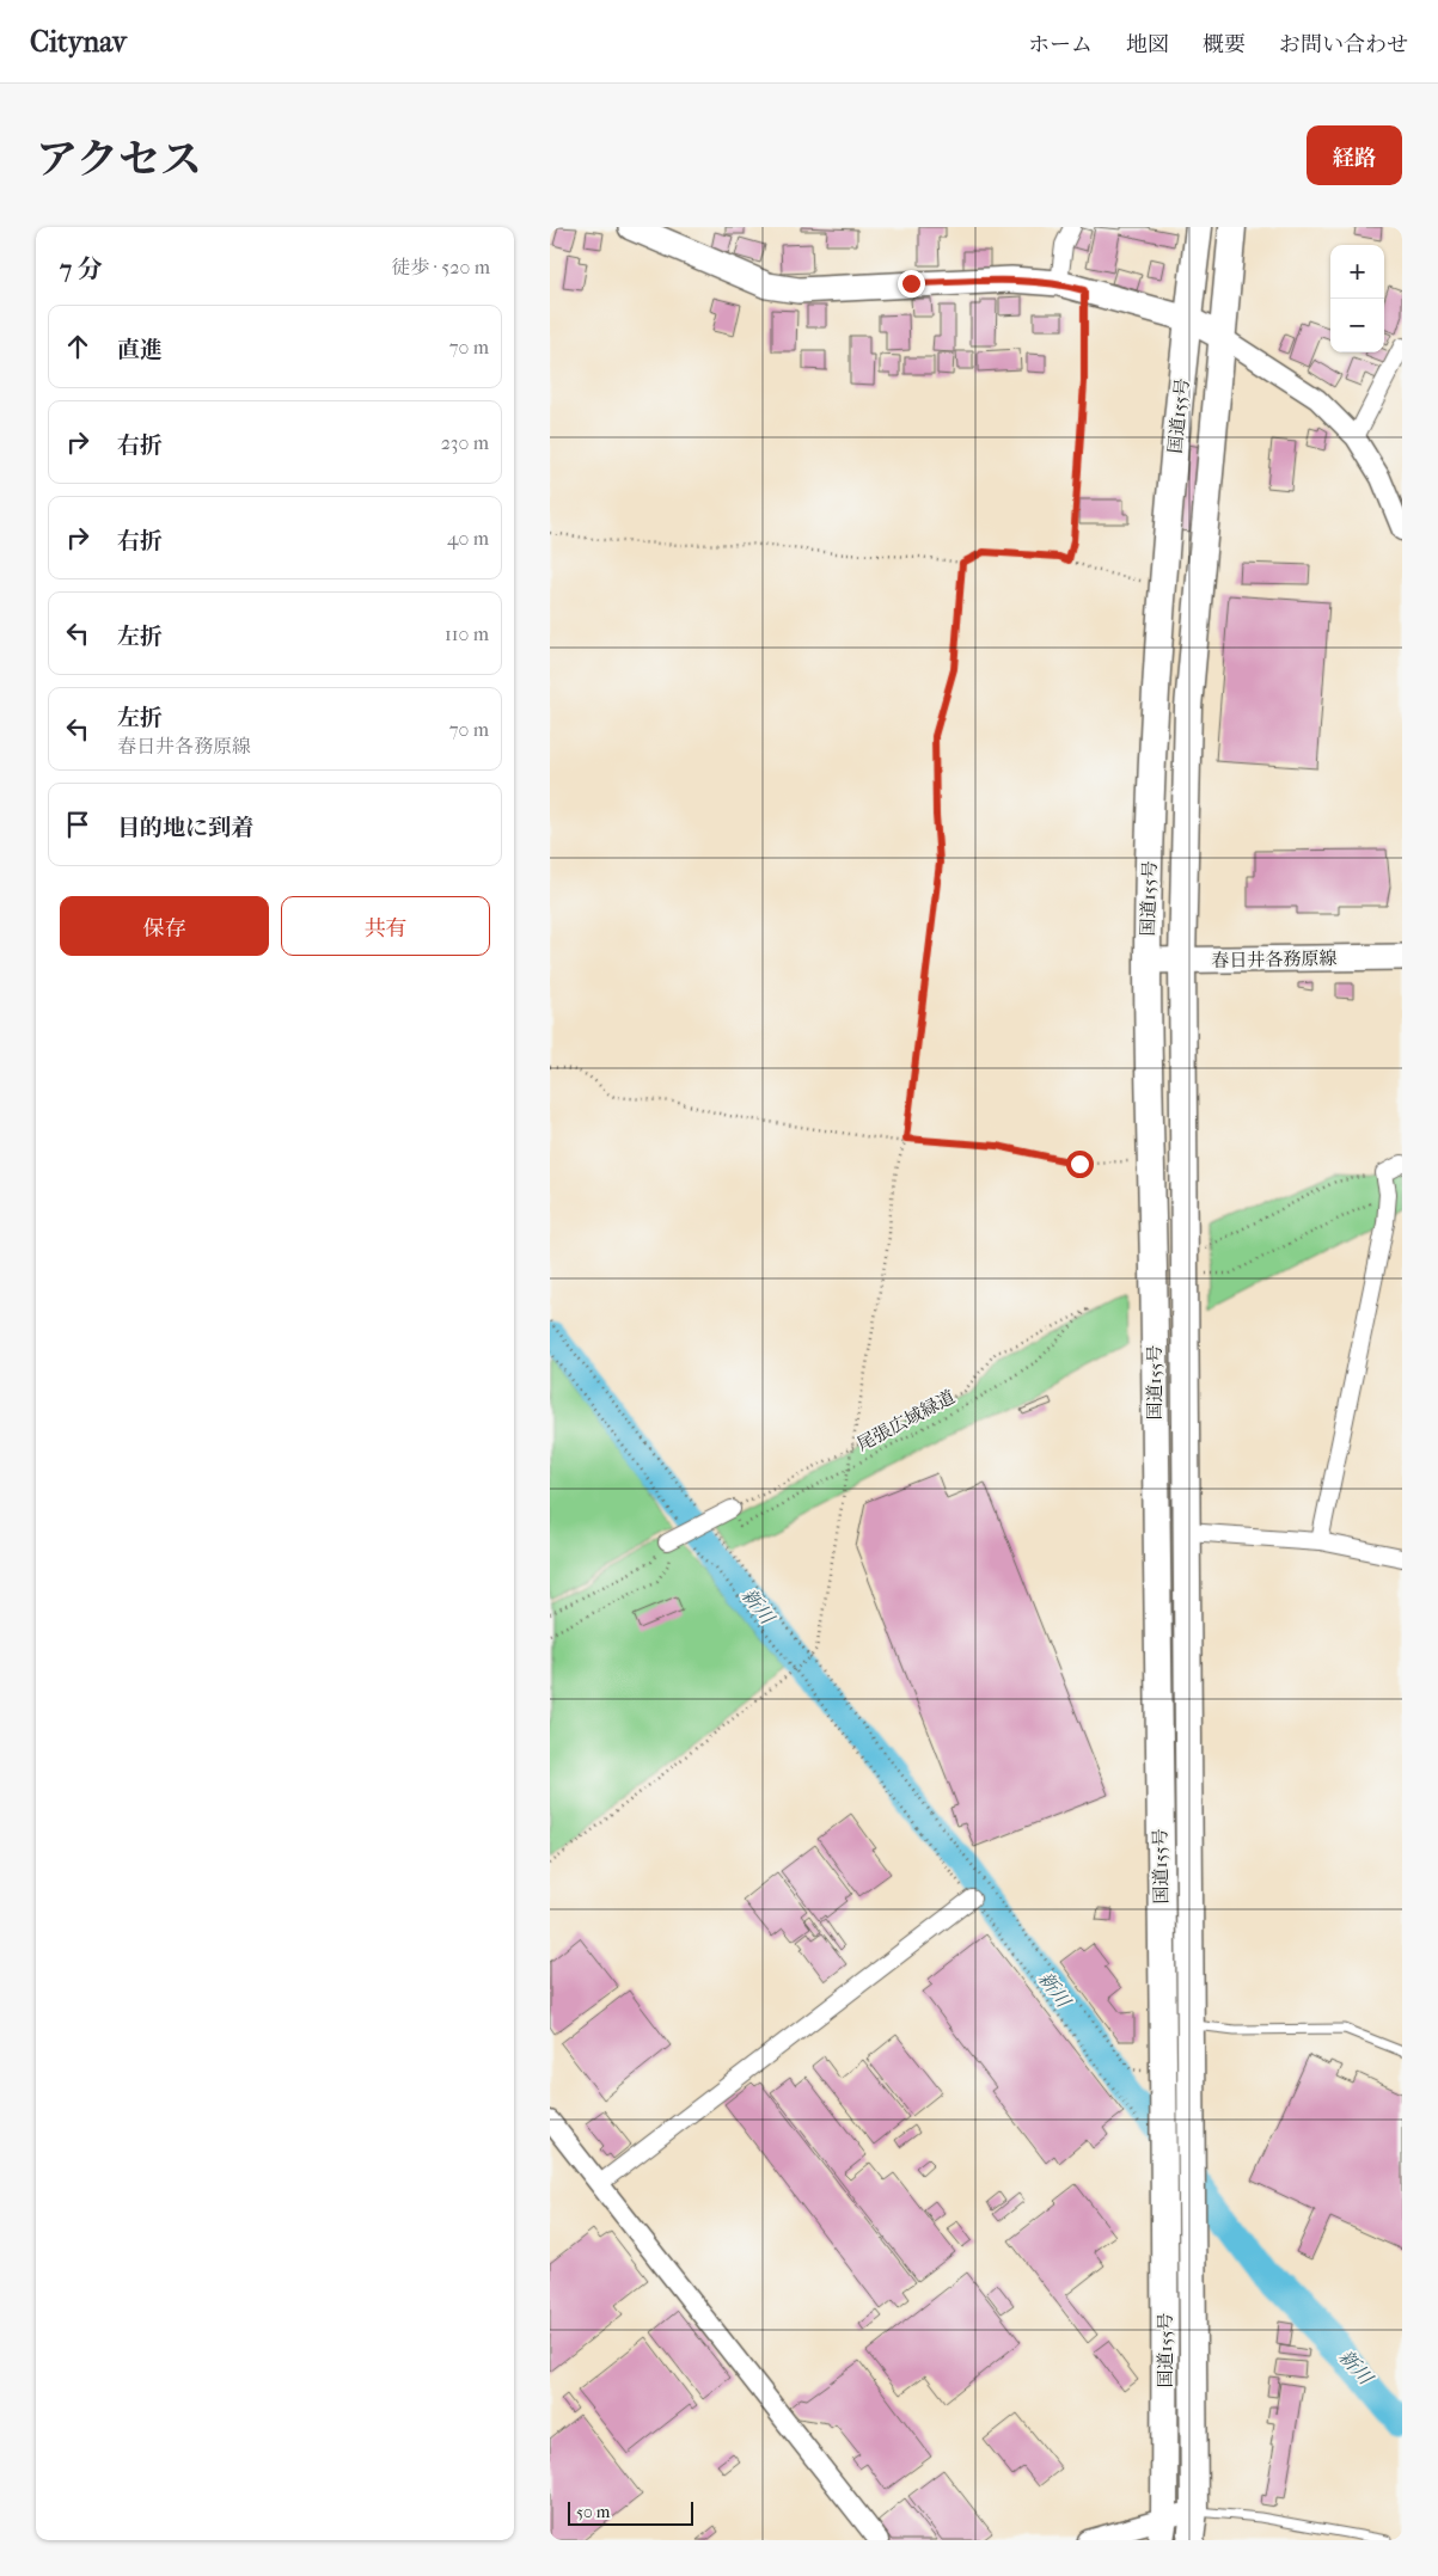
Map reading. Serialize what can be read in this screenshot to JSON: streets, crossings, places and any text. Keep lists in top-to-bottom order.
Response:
{
  "streets": {
    "highway": ["国道155号"],
    "main road": ["春日井各務原線"],
    "path": ["尾張広域緑道"]
  },
  "crossings": [
    ["国道155号", "春日井各務原線"]
  ],
  "water": ["新川"],
  "scale_bar": "50 m",
  "page": {
    "header": "Citynav",
    "nav": [
      "ホーム",
      "地図",
      "概要",
      "お問い合わせ"
    ],
    "title": "アクセス",
    "buttons": [
      "経路",
      ["保存", "共有"]
    ],
    "heading": ["7 分", "徒歩 · 520 m"],
    "map_buttons": ["+", "−"],
    "list": [
      ["直進", "70 m"],
      ["右折", "230 m"],
      ["右折", "40 m"],
      ["左折", "110 m"],
      ["左折", "春日井各務原線", "70 m"],
      "目的地に到着"
    ],
    "scale": "50 m"
  }
}
